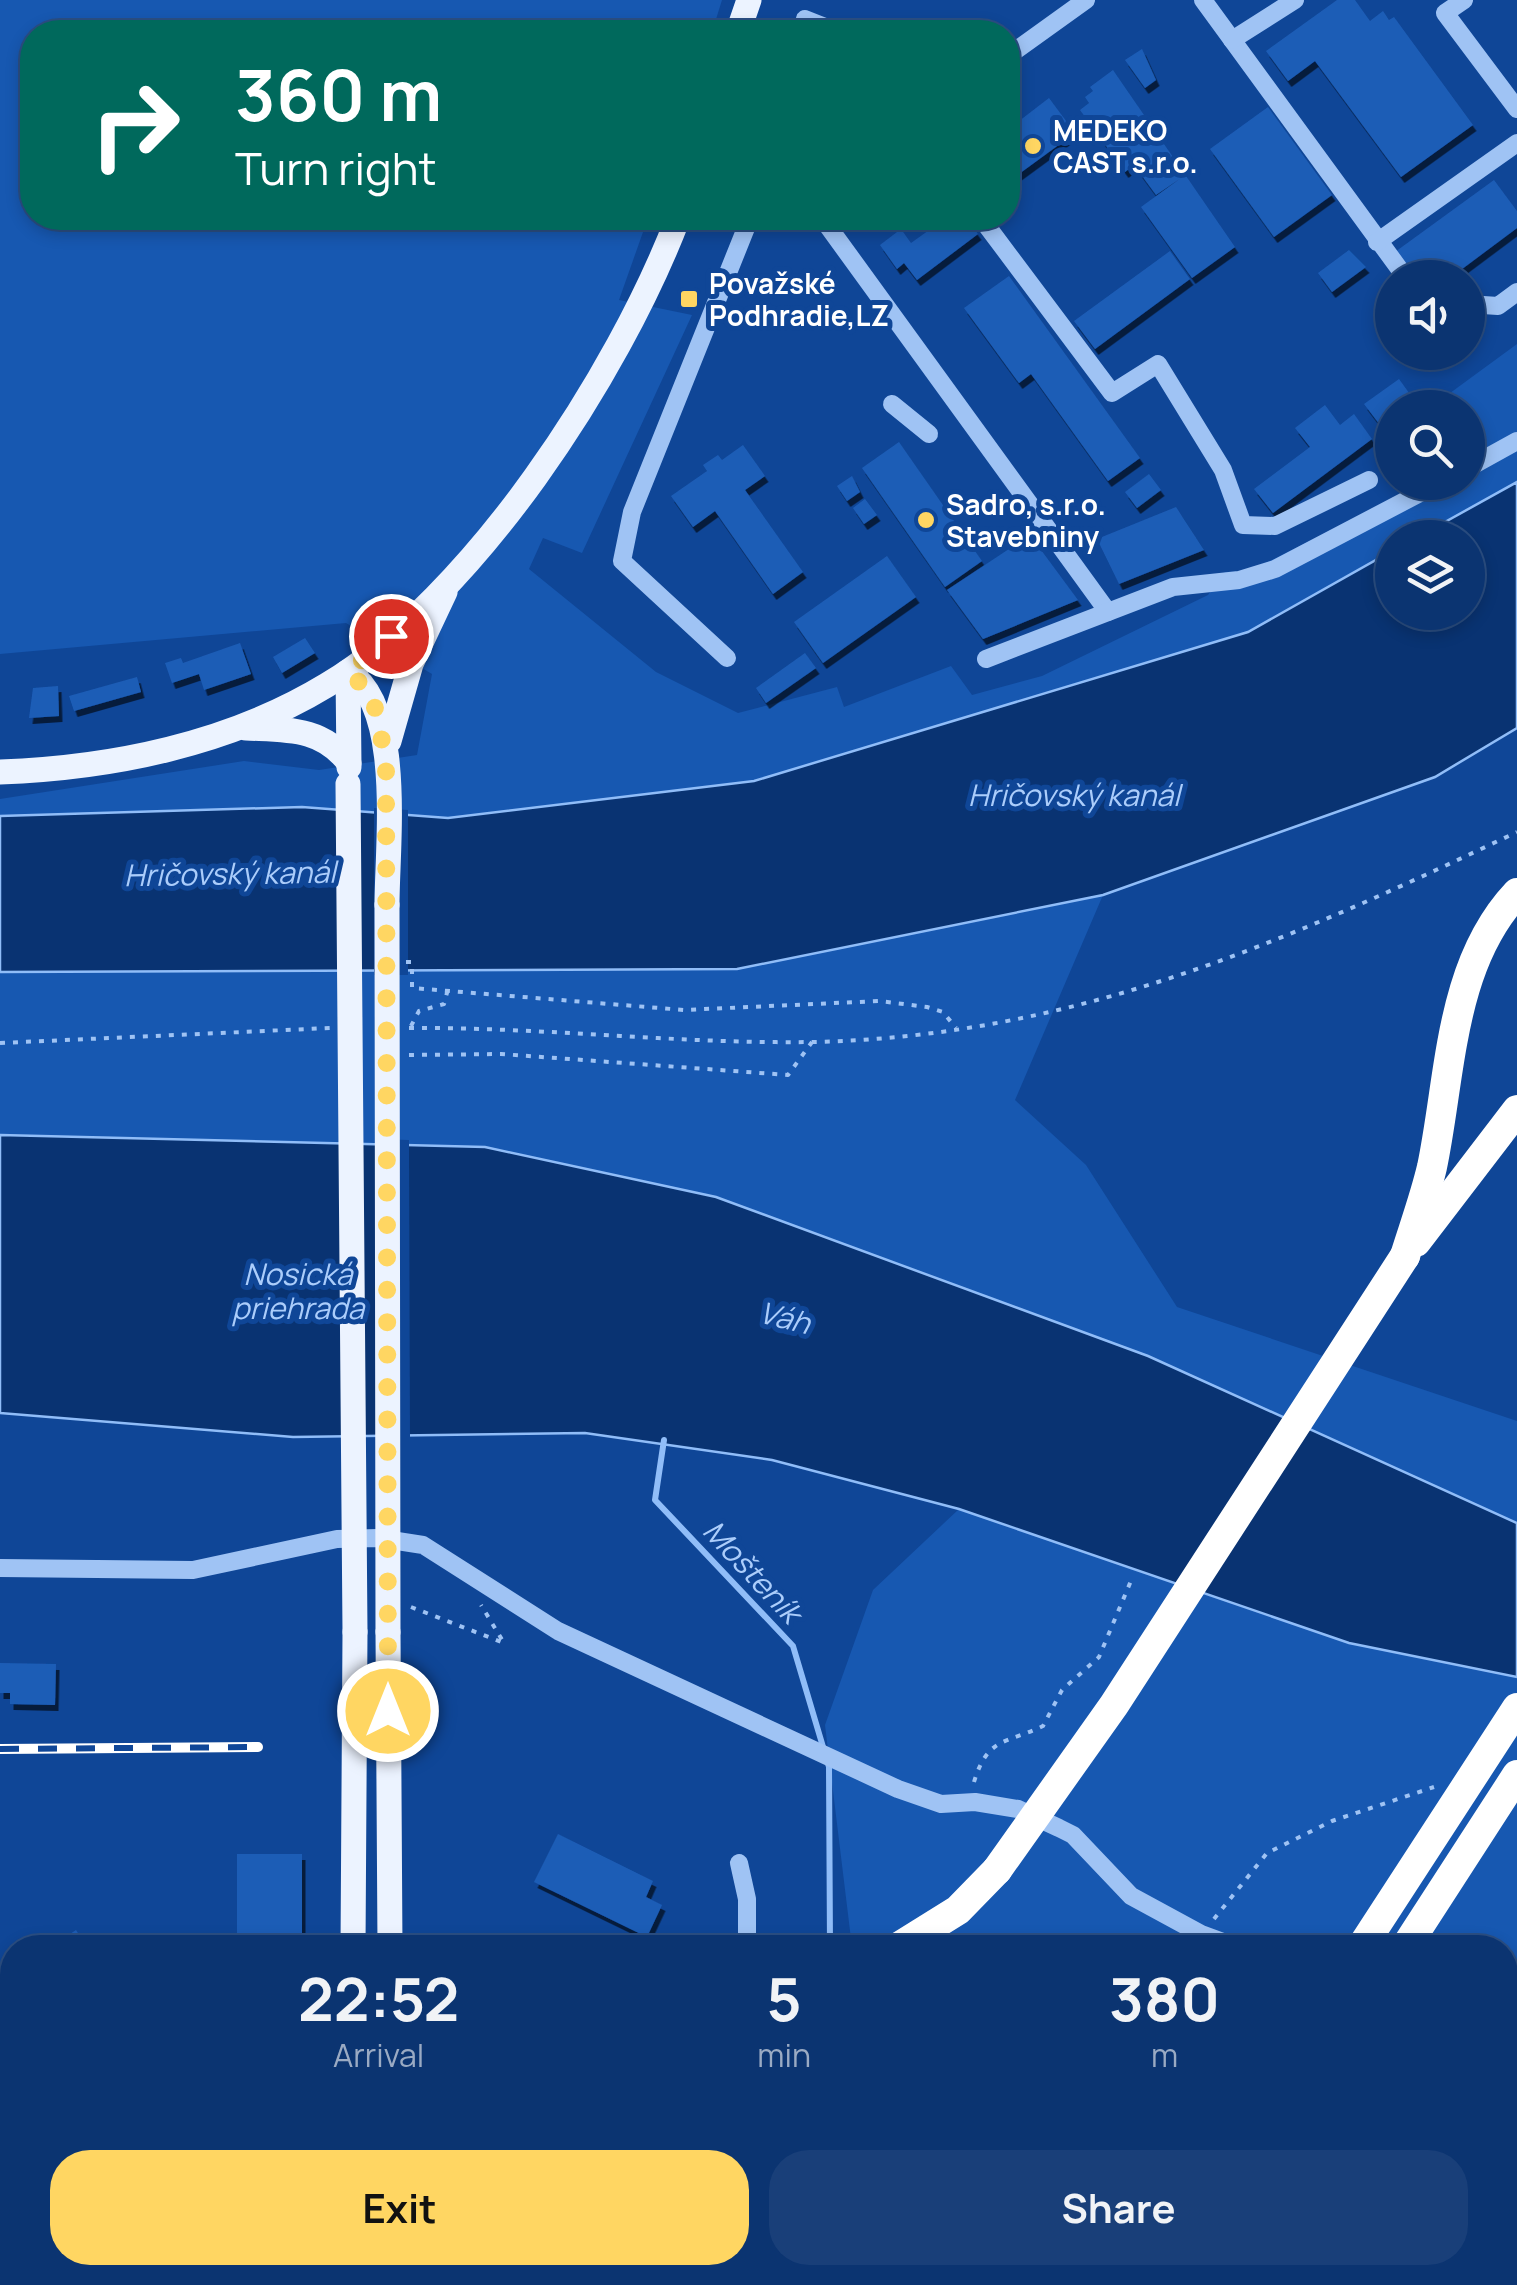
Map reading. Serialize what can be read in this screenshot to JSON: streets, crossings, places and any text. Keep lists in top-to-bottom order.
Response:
{
  "water": [
    "Hričovský kanál",
    "Nosická priehrada",
    "Váh",
    "Mošteník"
  ],
  "places": {
    "other": ["MEDEKO CAST s.r.o.", "Sadro, s.r.o. Stavebniny"],
    "transit": ["Považské Podhradie,LZ"]
  },
  "page": {
    "turn": ["360 m", "Turn right"],
    "eta": [
      "22:52",
      "Arrival",
      "5",
      "min",
      "380",
      "m"
    ],
    "buttons": ["Exit", "Share"]
  }
}
